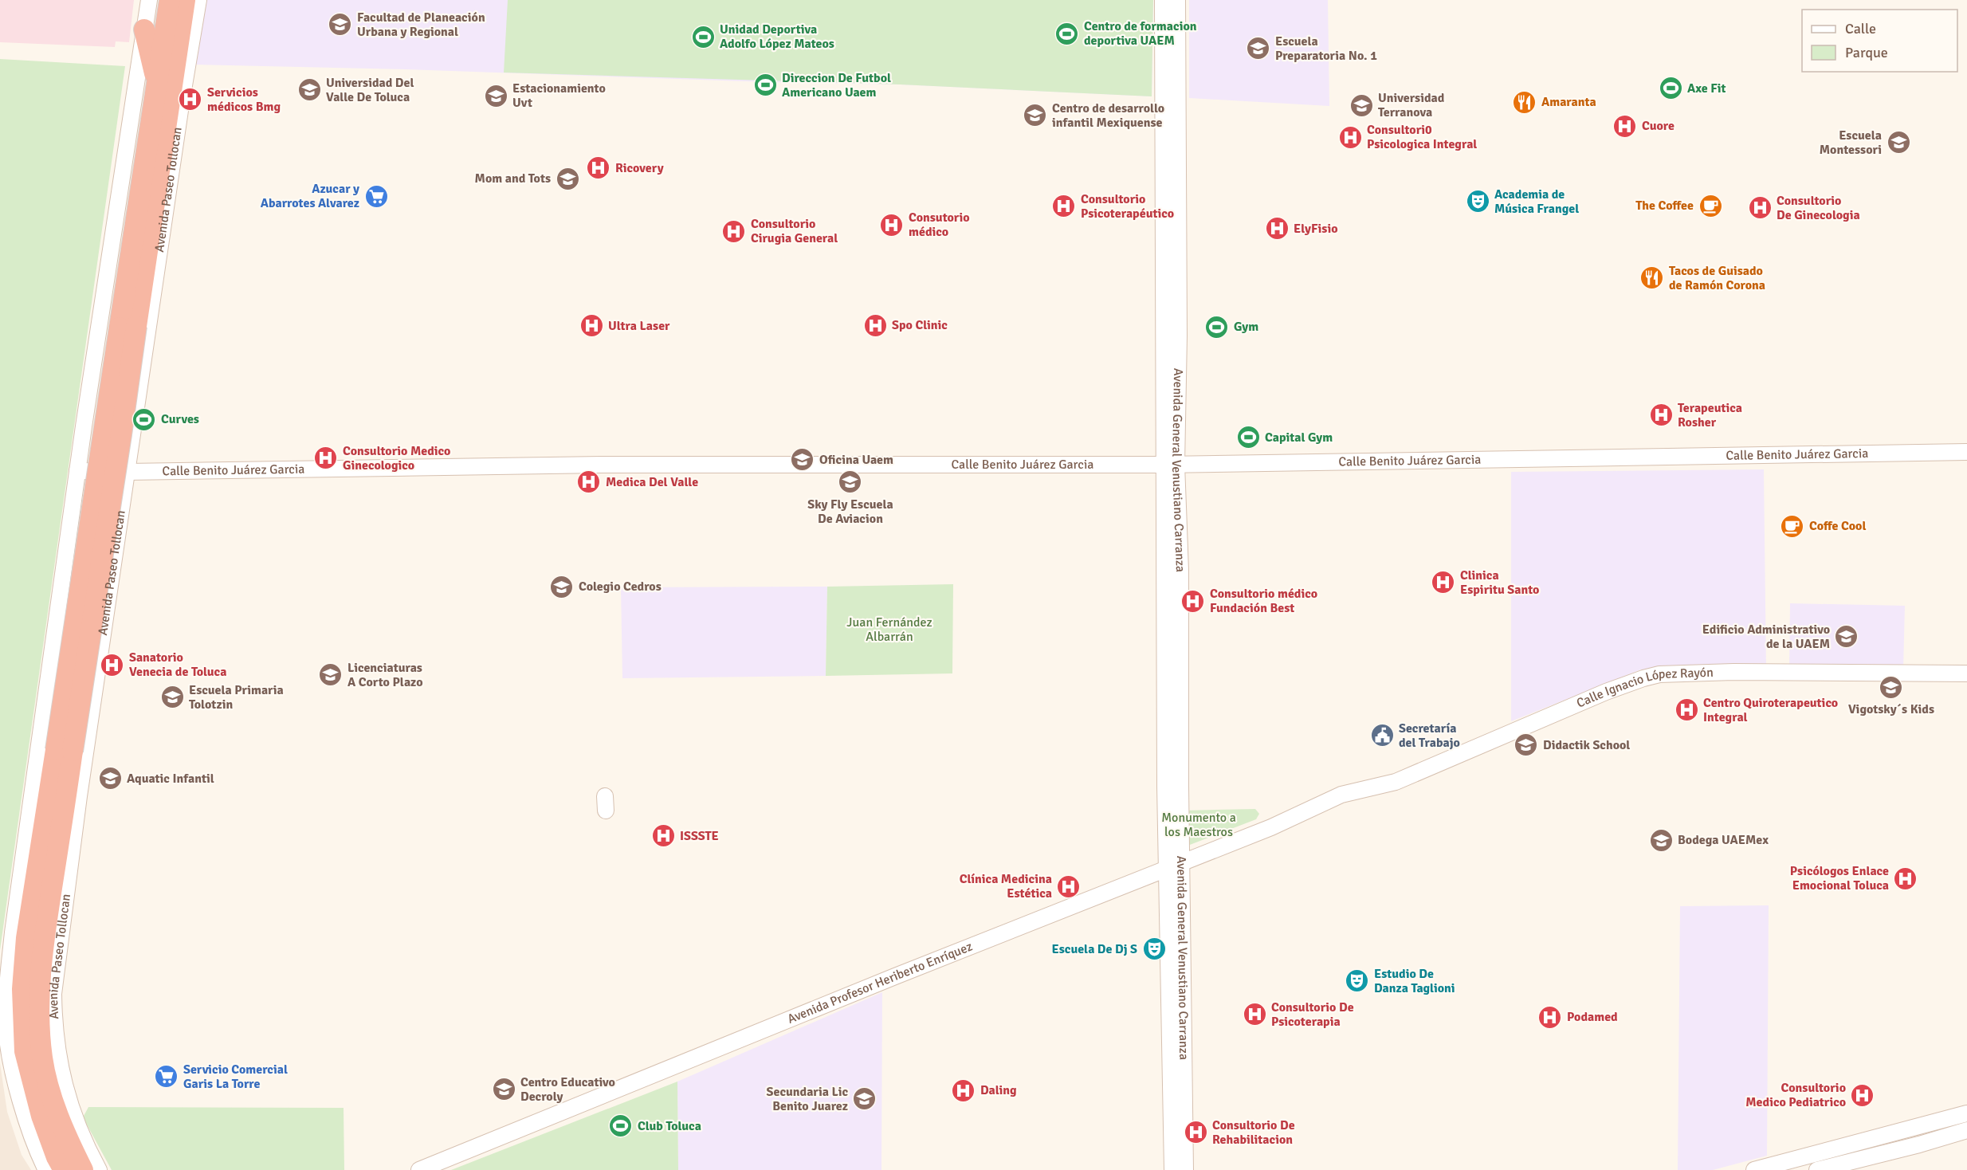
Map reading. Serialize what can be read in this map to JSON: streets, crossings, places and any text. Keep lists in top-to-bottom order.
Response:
{
  "streets": {
    "highway": ["Avenida Paseo Tollocan"],
    "main road": [
      "Calle Benito Juárez Garcia",
      "Avenida General Venustiano Carranza",
      "Calle Ignacio López Rayón",
      "Avenida Profesor Heriberto Enríquez"
    ]
  },
  "crossings": [
    ["Avenida Paseo Tollocan", "Calle Benito Juárez Garcia"],
    ["Calle Benito Juárez Garcia", "Avenida General Venustiano Carranza"],
    ["Avenida General Venustiano Carranza", "Avenida Profesor Heriberto Enríquez"],
    ["Calle Ignacio López Rayón", "Avenida Profesor Heriberto Enríquez"]
  ],
  "parks": ["Juan Fernández Albarrán", "Monumento a los Maestros"],
  "places": {
    "school or university": [
      "Facultad de Planeación Urbana y Regional",
      "Escuela Preparatoria No. 1",
      "Universidad Del Valle De Toluca",
      "Estacionamiento Uvt",
      "Universidad Terranova",
      "Centro de desarrollo infantil Mexiquense",
      "Escuela Montessori",
      "Mom and Tots",
      "Oficina Uaem",
      "Sky Fly Escuela De Aviacion",
      "Colegio Cedros",
      "Edificio Administrativo de la UAEM",
      "Licenciaturas A Corto Plazo",
      "Vigotsky´s Kids",
      "Escuela Primaria Tolotzin",
      "Didactik School",
      "Aquatic Infantil",
      "Bodega UAEMex",
      "Centro Educativo Decroly",
      "Secundaria Lic Benito Juarez"
    ],
    "sports": [
      "Centro de formacion deportiva UAEM",
      "Unidad Deportiva Adolfo López Mateos",
      "Direccion De Futbol Americano Uaem",
      "Axe Fit",
      "Gym",
      "Curves",
      "Capital Gym",
      "Club Toluca"
    ],
    "hospital": [
      "Servicios médicos Bmg",
      "Cuore",
      "Consultori0 Psicologica Integral",
      "Ricovery",
      "Consultorio Psicoterapéutico",
      "Consultorio De Ginecologia",
      "Consutorio médico",
      "ElyFisio",
      "Consultorio Cirugia General",
      "Spo Clinic",
      "Ultra Laser",
      "Terapeutica Rosher",
      "Consultorio Medico Ginecologico",
      "Medica Del Valle",
      "Clinica Espiritu Santo",
      "Consultorio médico Fundación Best",
      "Sanatorio Venecia de Toluca",
      "Centro Quiroterapeutico Integral",
      "ISSSTE",
      "Psicólogos Enlace Emocional Toluca",
      "Clínica Medicina Estética",
      "Consultorio De Psicoterapia",
      "Podamed",
      "Daling",
      "Consultorio Medico Pediatrico",
      "Consultorio De Rehabilitacion"
    ],
    "restaurant": ["Amaranta", "Tacos de Guisado de Ramón Corona"],
    "supermarket": ["Azucar y Abarrotes Alvarez", "Servicio Comercial Garis La Torre"],
    "theatre": ["Academia de Música Frangel", "Escuela De Dj S", "Estudio De Danza Taglioni"],
    "cafe": ["The Coffee", "Coffe Cool"],
    "public building": ["Secretaría del Trabajo"]
  },
  "legend": ["Calle", "Parque"]
}
